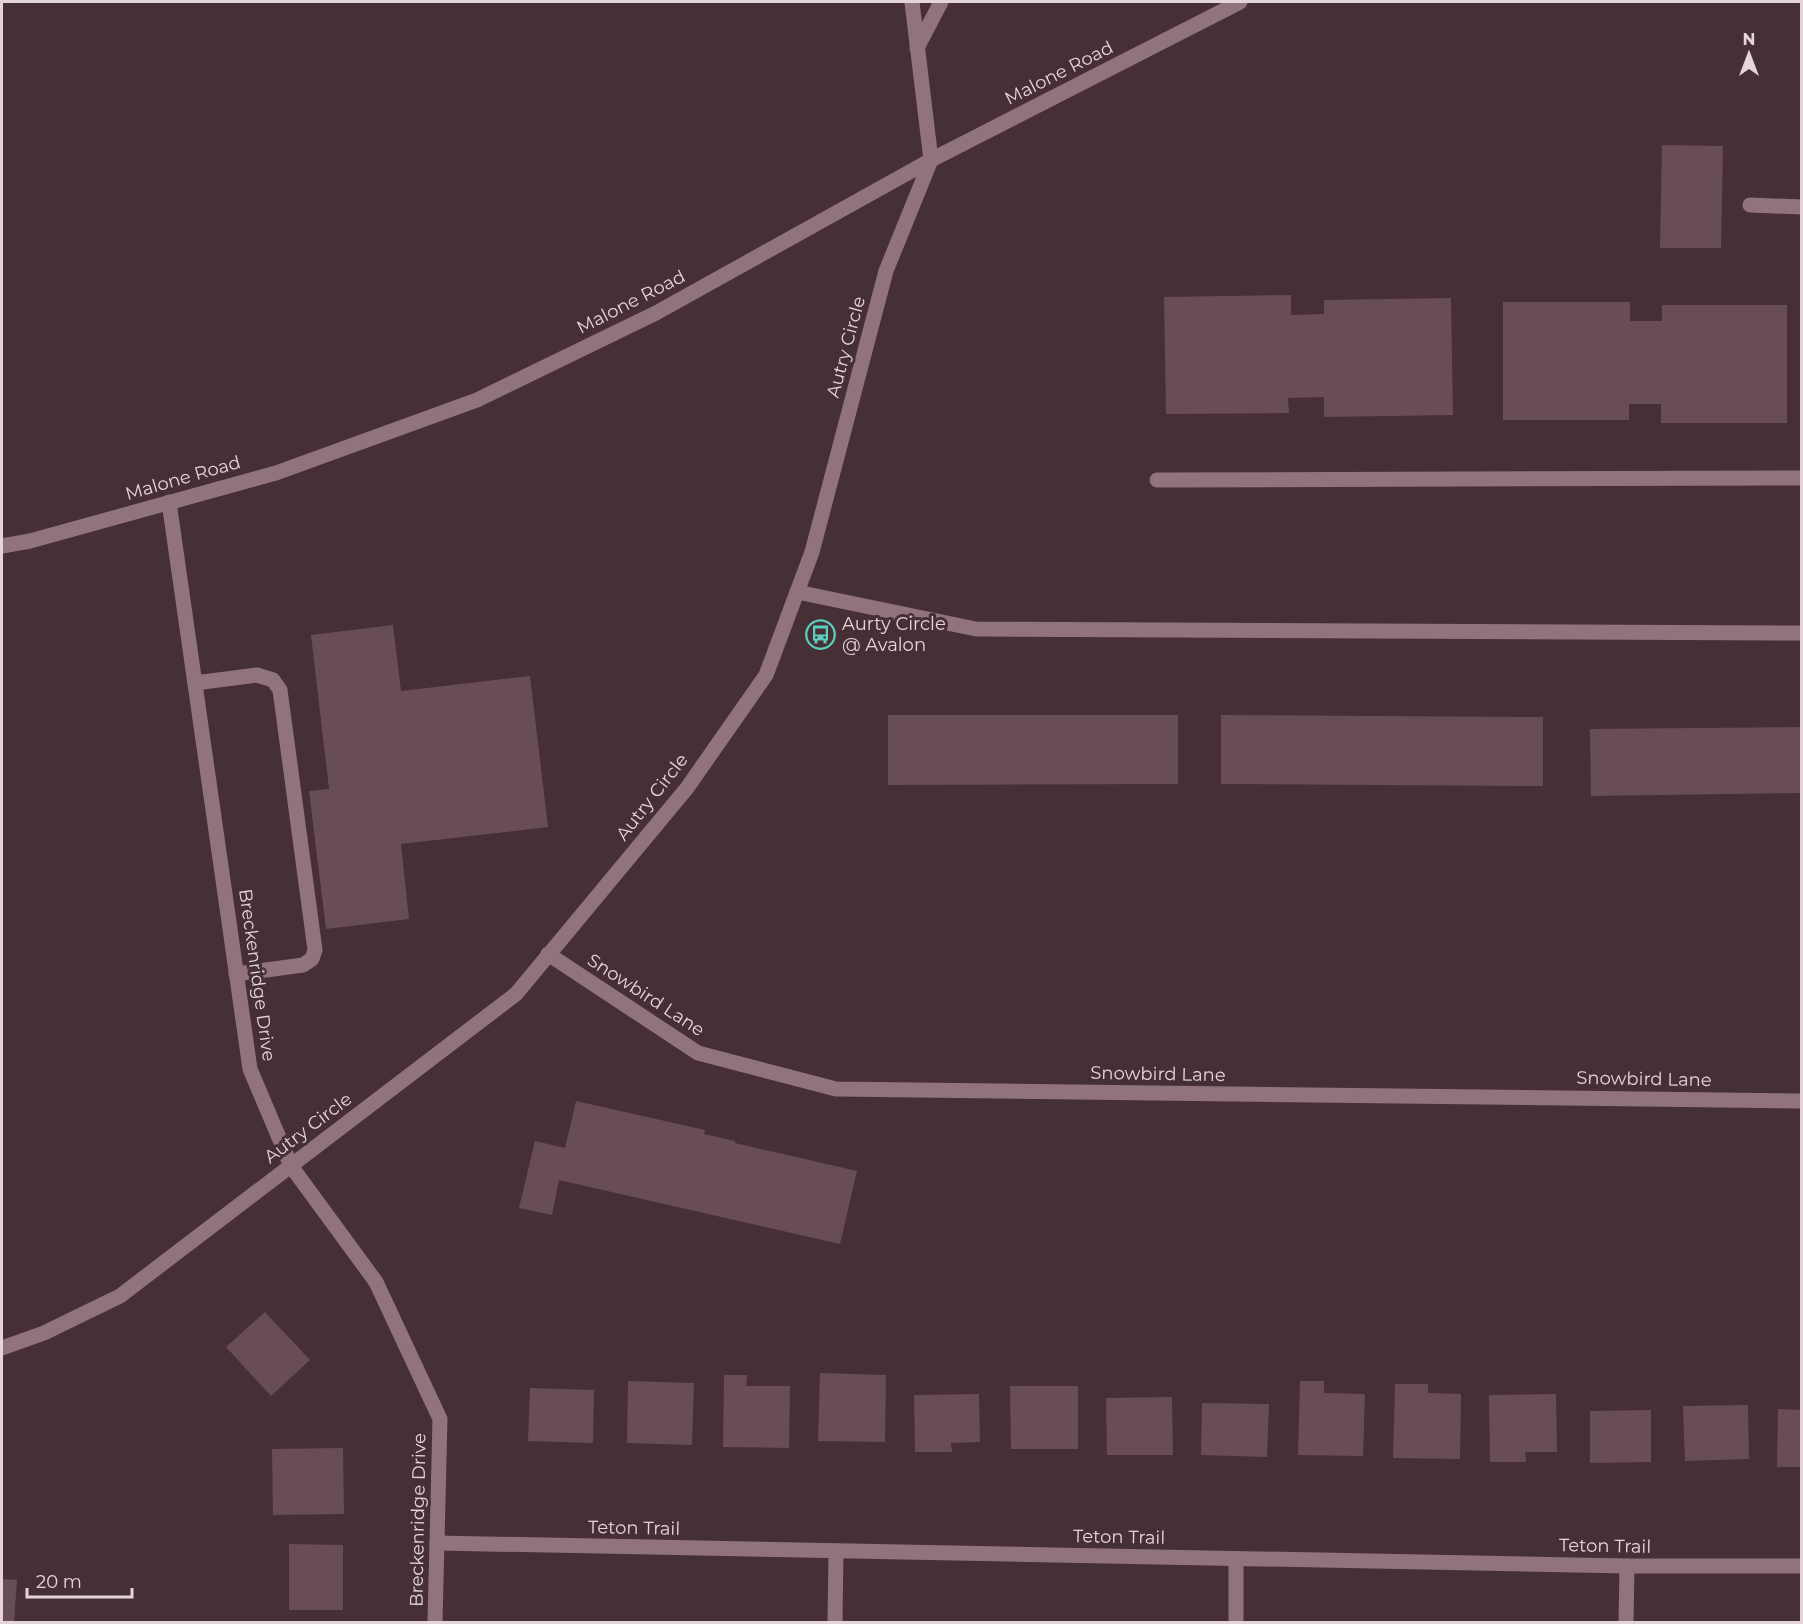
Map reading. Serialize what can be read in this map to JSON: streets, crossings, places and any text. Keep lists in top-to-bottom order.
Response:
{
  "streets": {
    "street": [
      "Malone Road",
      "Autry Circle",
      "Breckenridge Drive",
      "Snowbird Lane",
      "Teton Trail"
    ]
  },
  "crossings": [
    ["Malone Road", "Autry Circle"],
    ["Malone Road", "Breckenridge Drive"],
    ["Autry Circle", "Breckenridge Drive"],
    ["Autry Circle", "Snowbird Lane"],
    ["Breckenridge Drive", "Teton Trail"]
  ],
  "places": {
    "bus stop": ["Aurty Circle @ Avalon"]
  },
  "scale_bar": "20 m",
  "north": "top"
}
